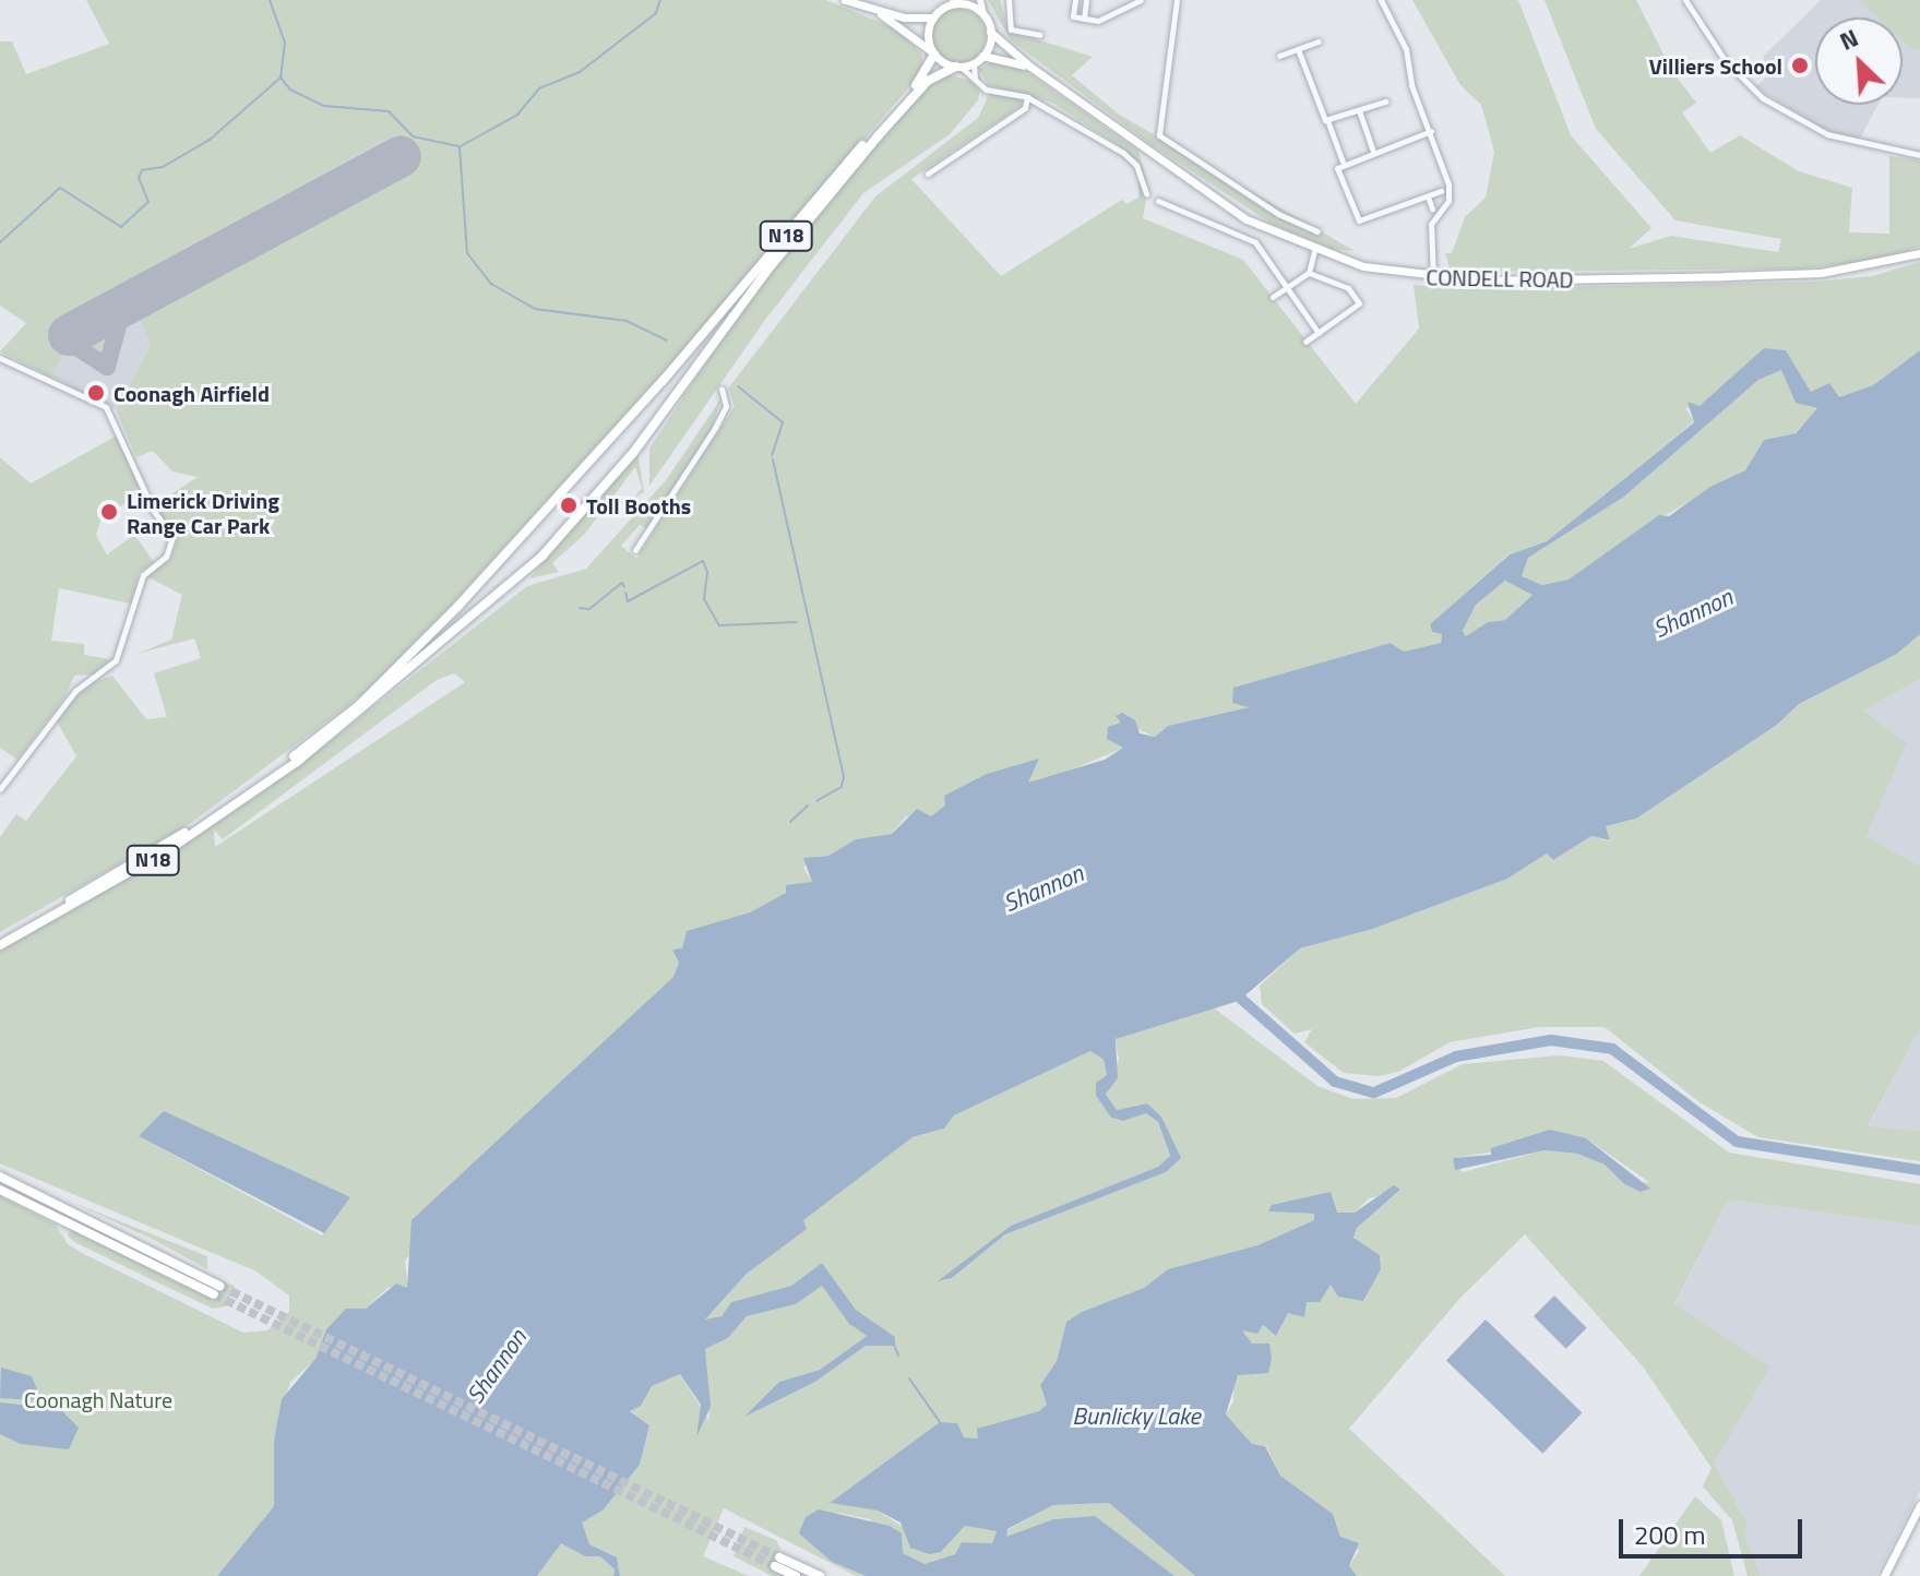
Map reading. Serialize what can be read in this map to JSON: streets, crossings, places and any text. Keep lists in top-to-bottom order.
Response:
{
  "streets": {
    "highway": ["N18"],
    "main road": ["CONDELL ROAD"]
  },
  "crossings": [
    ["N18", "CONDELL ROAD"]
  ],
  "water": ["Shannon", "Bunlicky Lake"],
  "parks": ["Coonagh Nature"],
  "places": [
    "Villiers School",
    "Coonagh Airfield",
    "Toll Booths",
    "Limerick Driving Range Car Park"
  ],
  "scale_bar": "200 m",
  "north": "top left"
}
